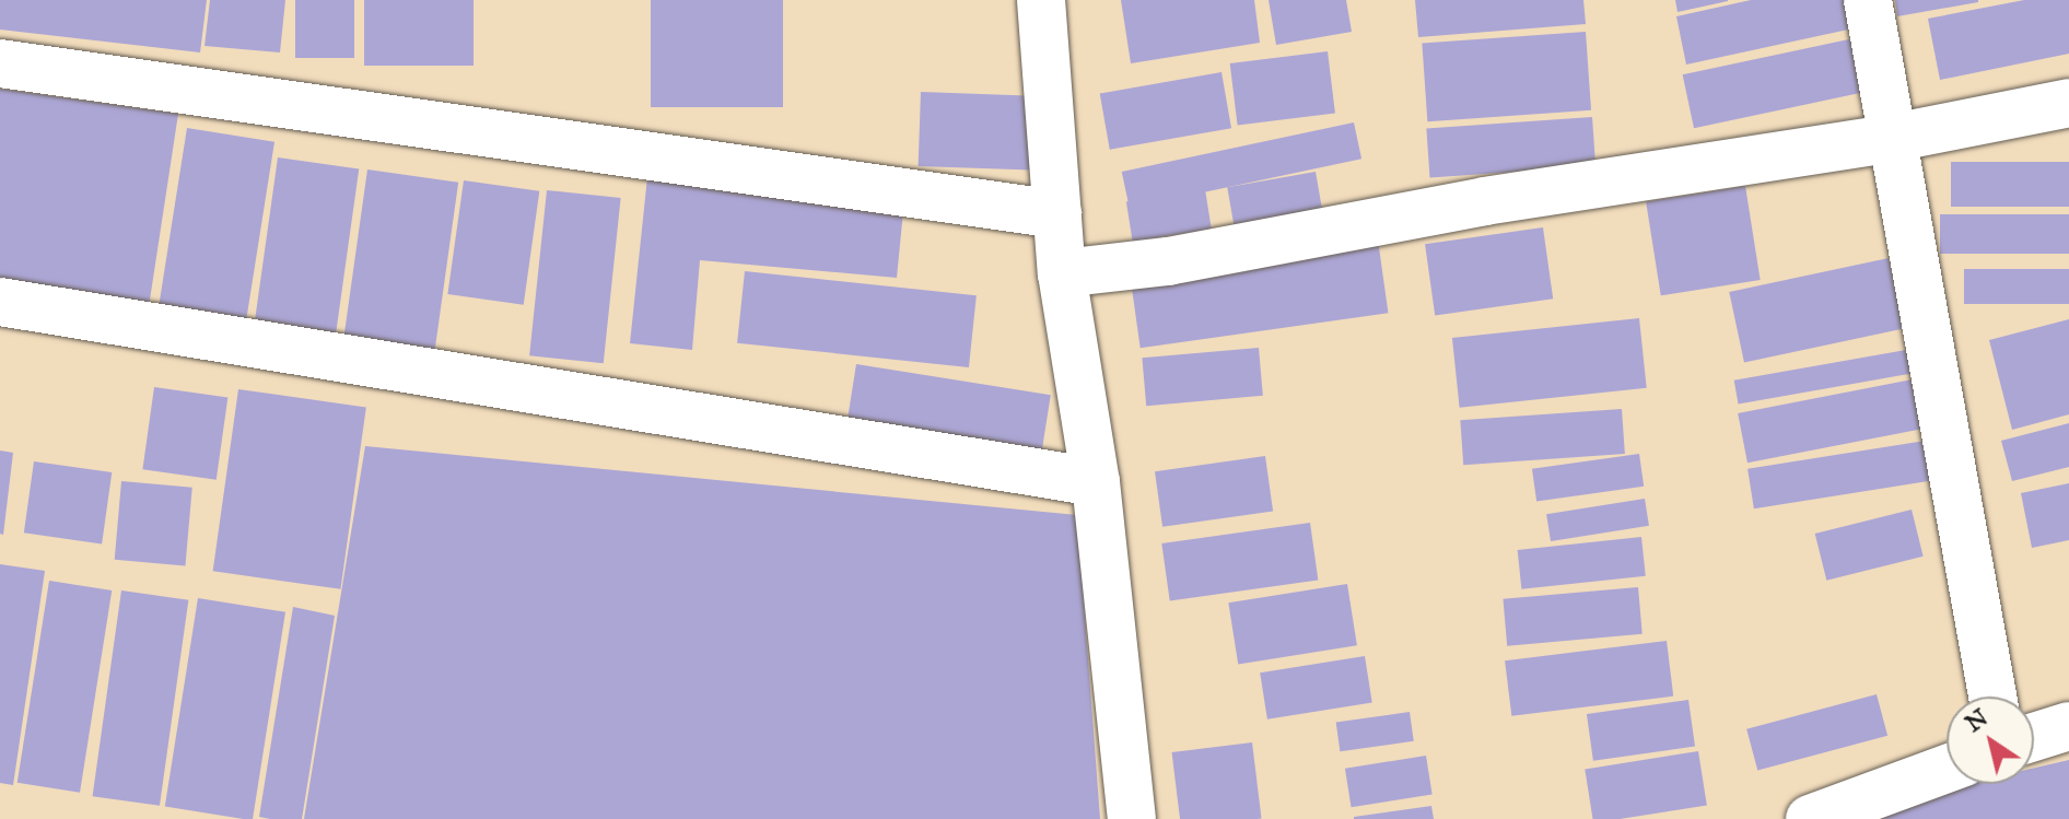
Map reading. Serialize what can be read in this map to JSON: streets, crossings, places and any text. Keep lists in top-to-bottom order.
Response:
{
  "north": "top left"
}
